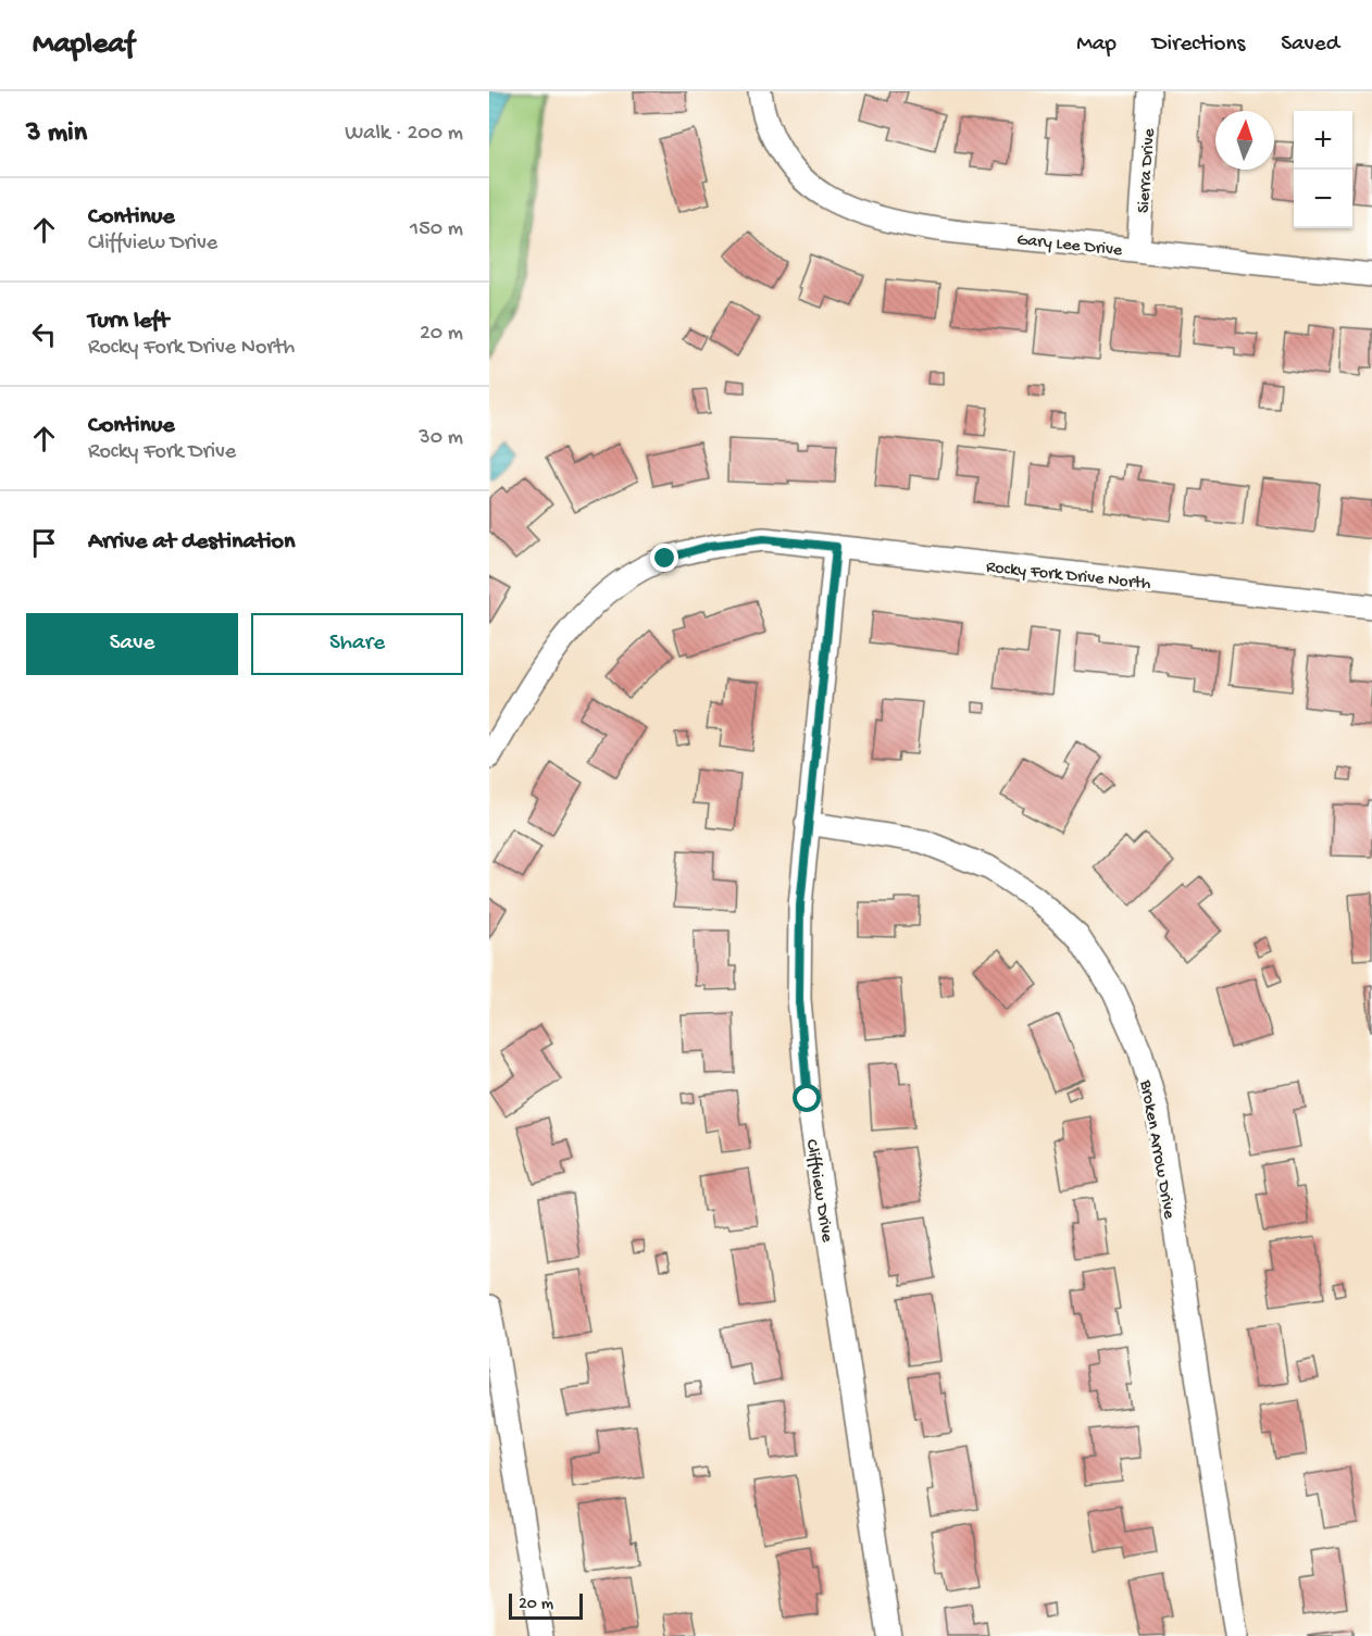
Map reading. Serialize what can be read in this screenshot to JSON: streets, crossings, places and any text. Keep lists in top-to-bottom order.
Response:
{
  "streets": {
    "street": [
      "Sierra Drive",
      "Gary Lee Drive",
      "Rocky Fork Drive North",
      "Broken Arrow Drive",
      "Cliffview Drive"
    ]
  },
  "crossings": [
    ["Sierra Drive", "Gary Lee Drive"],
    ["Rocky Fork Drive North", "Cliffview Drive"],
    ["Broken Arrow Drive", "Cliffview Drive"]
  ],
  "scale_bar": "20 m",
  "north": "top",
  "page": {
    "header": "Mapleaf",
    "nav": ["Map", "Directions", "Saved"],
    "heading": ["3 min", "Walk · 200 m"],
    "map_buttons": ["+", "−"],
    "list": [
      ["Continue", "Cliffview Drive", "150 m"],
      ["Turn left", "Rocky Fork Drive North", "20 m"],
      ["Continue", "Rocky Fork Drive", "30 m"],
      "Arrive at destination"
    ],
    "buttons": ["Save", "Share"],
    "scale": "20 m"
  }
}
